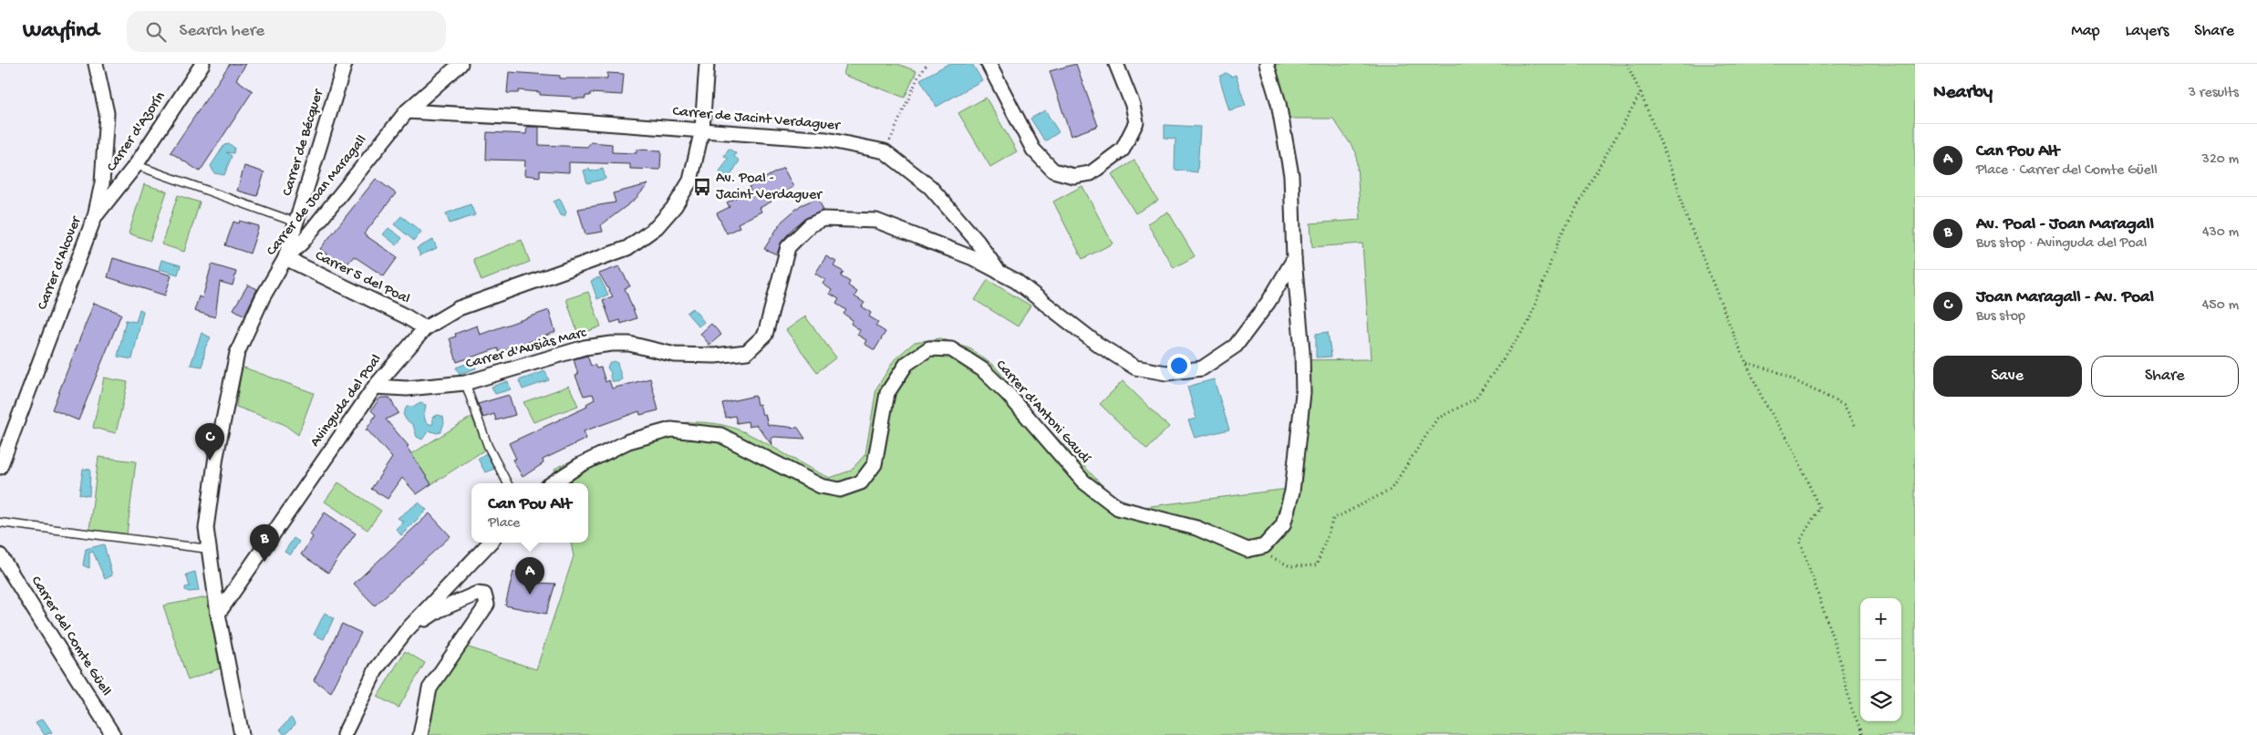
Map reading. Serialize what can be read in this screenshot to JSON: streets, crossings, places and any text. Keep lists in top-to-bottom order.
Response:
{
  "streets": {
    "street": [
      "Carrer de Jacint Verdaguer",
      "Carrer d'Azorín",
      "Carrer de Bécquer",
      "Carrer de Joan Maragall",
      "Carrer d'Alcover",
      "Carrer 5 del Poal",
      "Carrer d'Ausiàs Marc",
      "Avinguda del Poal",
      "Carrer d'Antoni Gaudí",
      "Carrer del Comte Güell"
    ]
  },
  "crossings": [
    ["Carrer de Jacint Verdaguer", "Carrer de Joan Maragall"],
    ["Carrer de Jacint Verdaguer", "Carrer d'Ausiàs Marc"],
    ["Carrer de Jacint Verdaguer", "Avinguda del Poal"],
    ["Carrer d'Azorín", "Carrer d'Alcover"],
    ["Carrer de Bécquer", "Carrer de Joan Maragall"],
    ["Carrer de Bécquer", "Carrer 5 del Poal"],
    ["Carrer de Joan Maragall", "Carrer 5 del Poal"],
    ["Carrer de Joan Maragall", "Avinguda del Poal"],
    ["Carrer 5 del Poal", "Avinguda del Poal"],
    ["Carrer d'Ausiàs Marc", "Avinguda del Poal"]
  ],
  "places": {
    "bus stop": ["Av. Poal - Jacint Verdaguer"]
  },
  "page": {
    "header": "Wayfind",
    "search": "Search here",
    "nav": ["Map", "Layers", "Share"],
    "heading": ["Nearby", "3 results"],
    "list": [
      {
        "mark": "A",
        "name": "Can Pou Alt",
        "note": "Place · Carrer del Comte Güell",
        "value": "320 m"
      },
      {
        "mark": "B",
        "name": "Av. Poal - Joan Maragall",
        "note": "Bus stop · Avinguda del Poal",
        "value": "430 m"
      },
      {
        "mark": "C",
        "name": "Joan Maragall - Av. Poal",
        "note": "Bus stop",
        "value": "450 m"
      }
    ],
    "buttons": ["Save", "Share"],
    "pins": ["C", "B", "A"],
    "popup": ["Can Pou Alt", "Place"],
    "map_buttons": ["+", "−"]
  }
}
